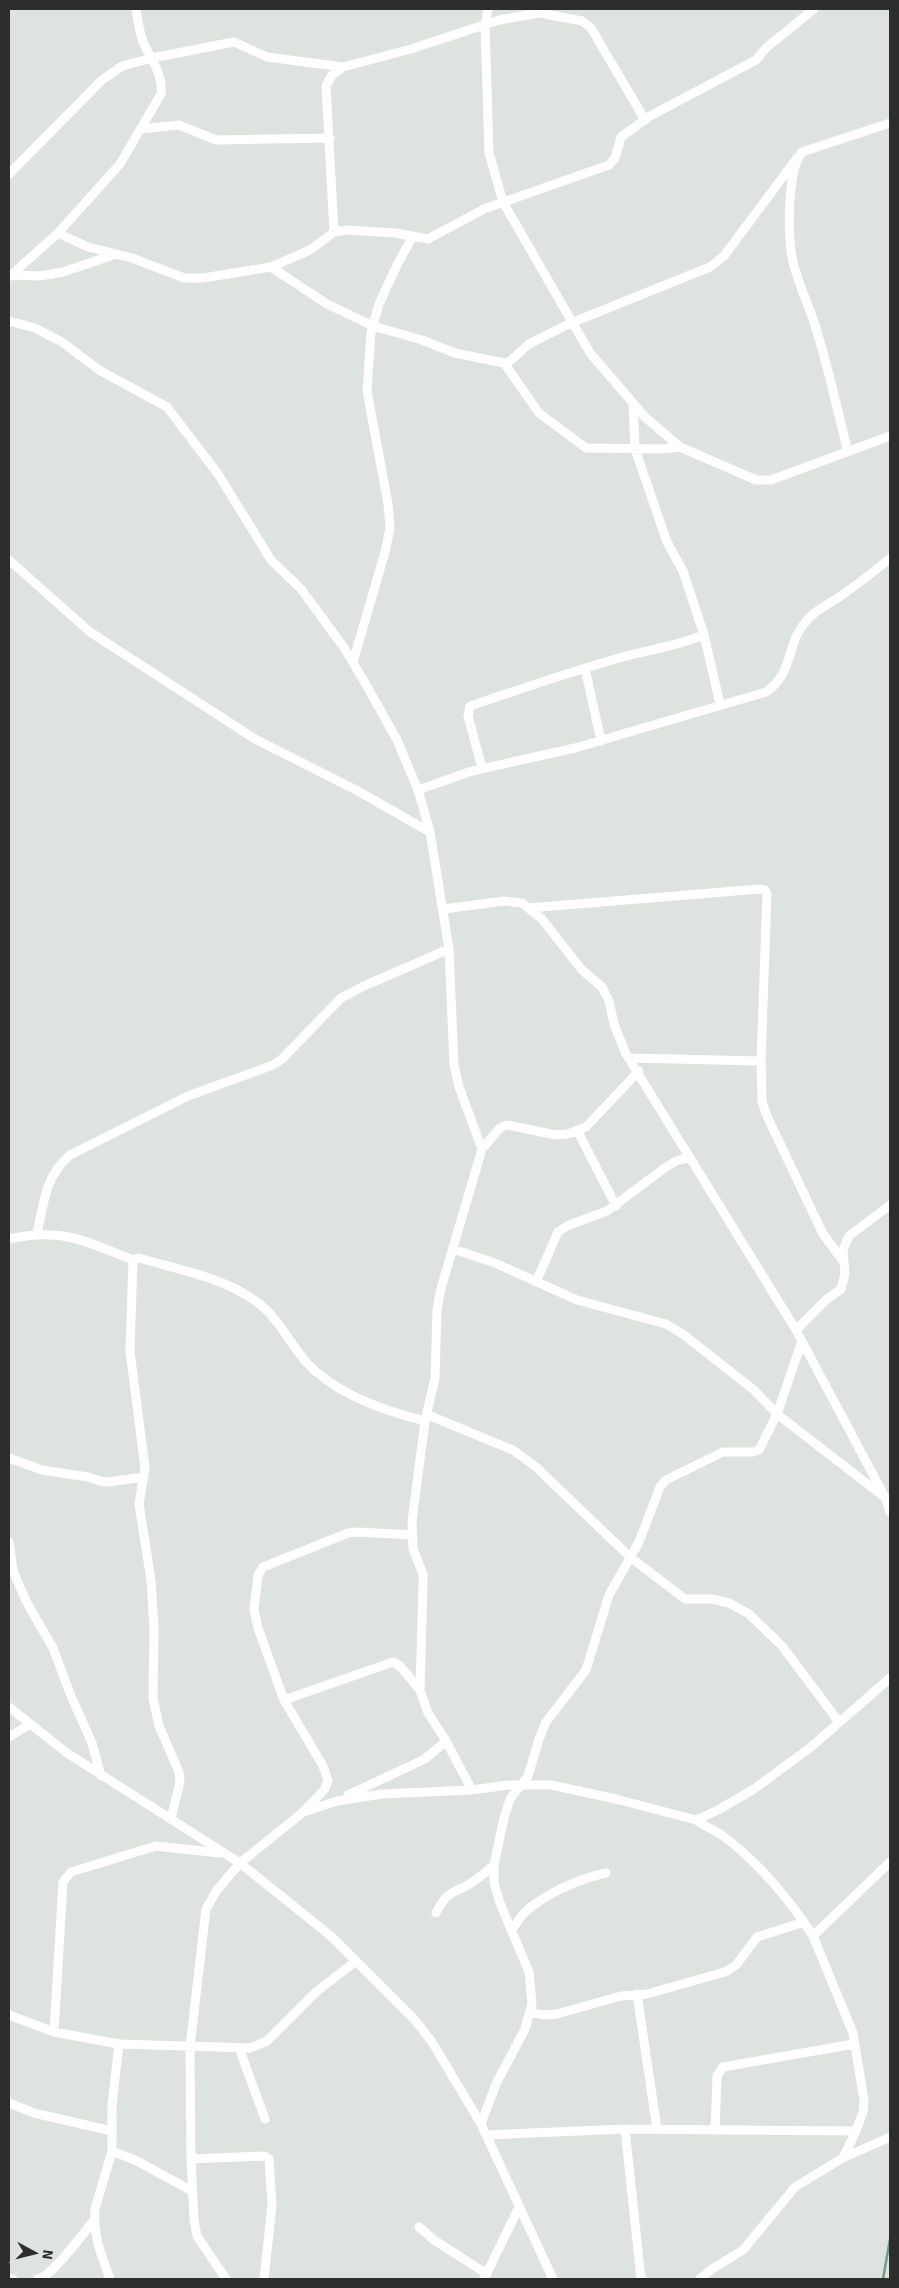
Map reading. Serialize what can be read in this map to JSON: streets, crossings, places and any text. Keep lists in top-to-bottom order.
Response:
{
  "north": "right"
}
